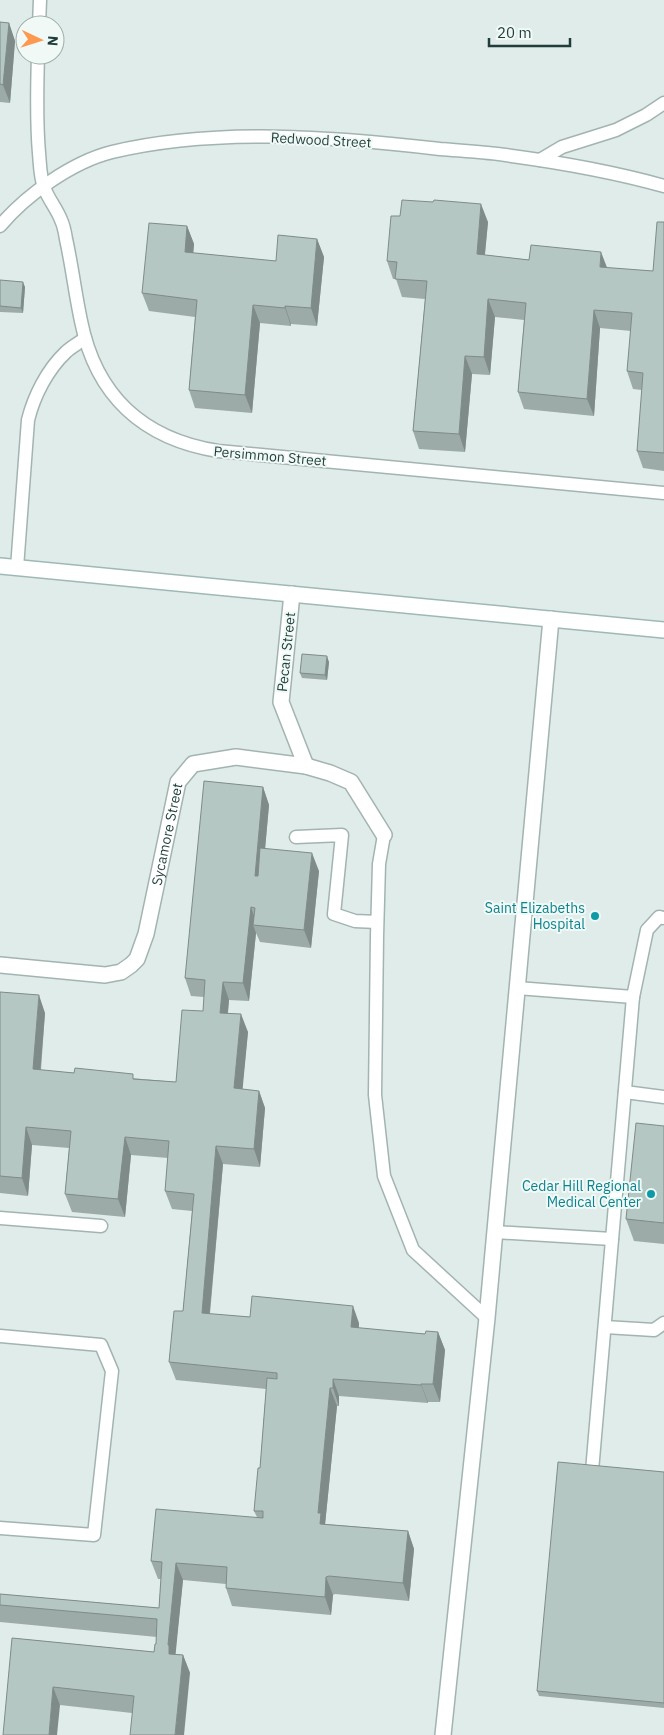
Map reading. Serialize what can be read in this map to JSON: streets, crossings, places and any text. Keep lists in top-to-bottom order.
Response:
{
  "streets": {
    "street": ["Pecan Street", "Sycamore Street"],
    "lane": ["Redwood Street", "Persimmon Street"]
  },
  "crossings": [
    ["Redwood Street", "Persimmon Street"],
    ["Pecan Street", "Sycamore Street"]
  ],
  "places": ["Saint Elizabeths Hospital", "Cedar Hill Regional Medical Center"],
  "scale_bar": "20 m",
  "north": "right"
}
